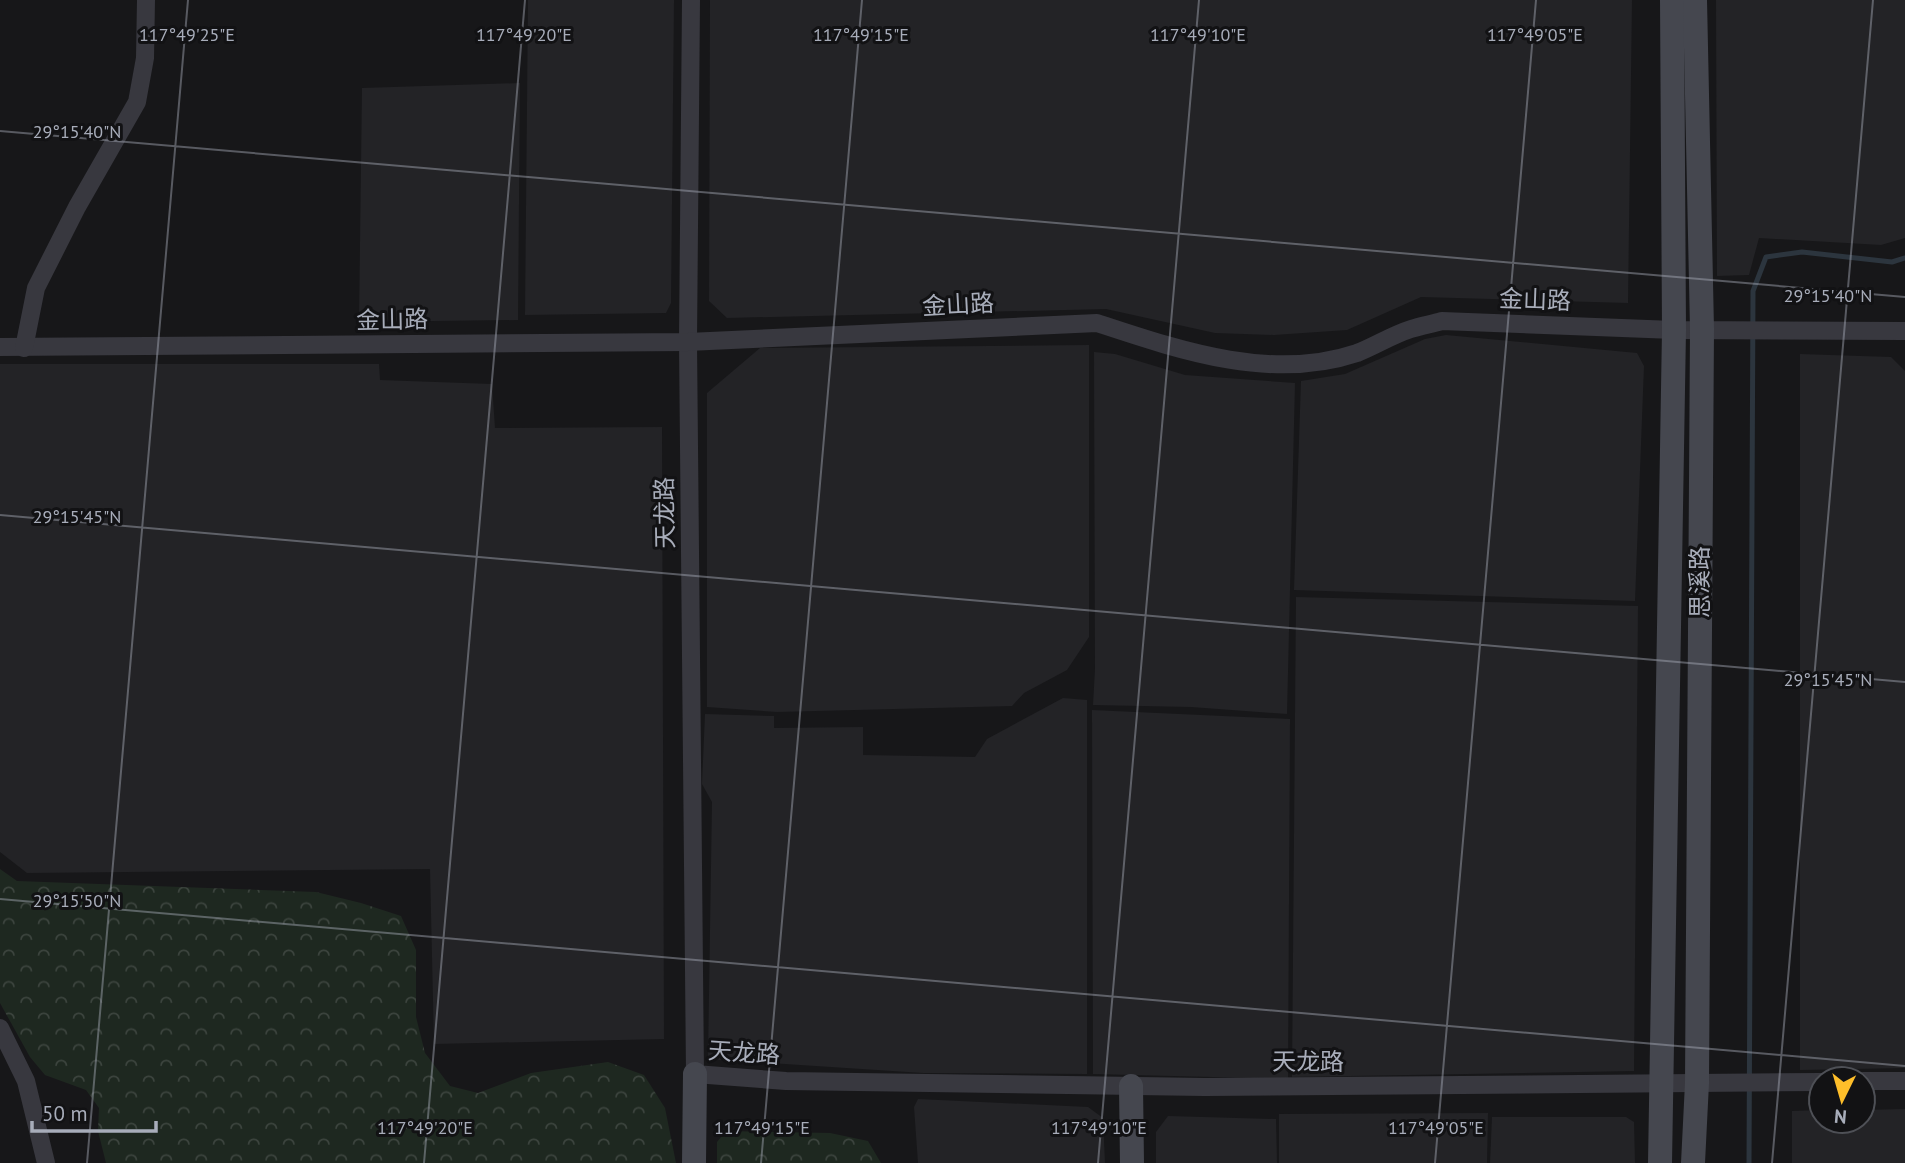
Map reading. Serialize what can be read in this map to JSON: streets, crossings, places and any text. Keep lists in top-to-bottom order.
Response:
{
  "streets": {
    "street": ["金山路", "天龙路", "思溪路"]
  },
  "crossings": [
    ["金山路", "天龙路"],
    ["金山路", "思溪路"],
    ["天龙路", "思溪路"]
  ],
  "scale_bar": "50 m",
  "north": "bottom",
  "coordinates": [
    "117°49'25\"E",
    "117°49'20\"E",
    "117°49'15\"E",
    "117°49'10\"E",
    "117°49'05\"E",
    "29°15'40\"N",
    "29°15'45\"N",
    "29°15'50\"N"
  ]
}
